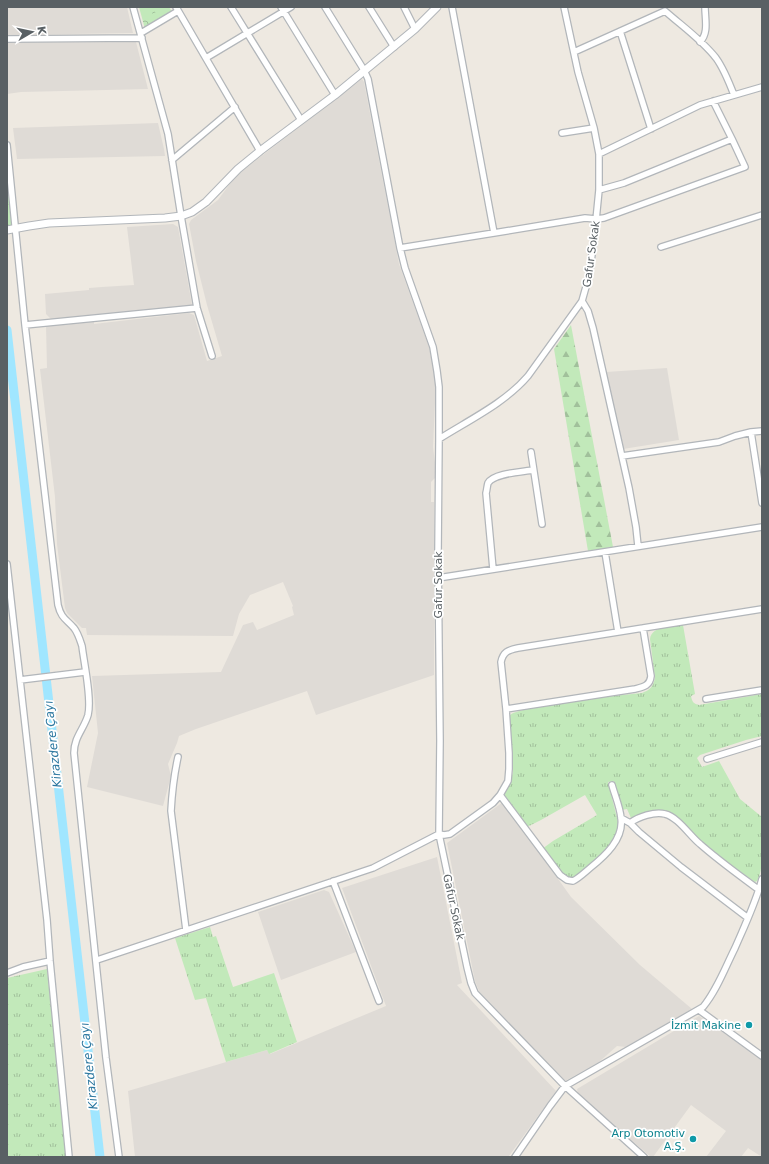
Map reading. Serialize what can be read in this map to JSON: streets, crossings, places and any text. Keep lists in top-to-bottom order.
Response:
{
  "streets": {
    "street": ["Gafur Sokak"]
  },
  "water": ["Kirazdere Çayı"],
  "places": ["İzmit Makine", "Arp Otomotiv A.Ş."],
  "north": "right"
}
